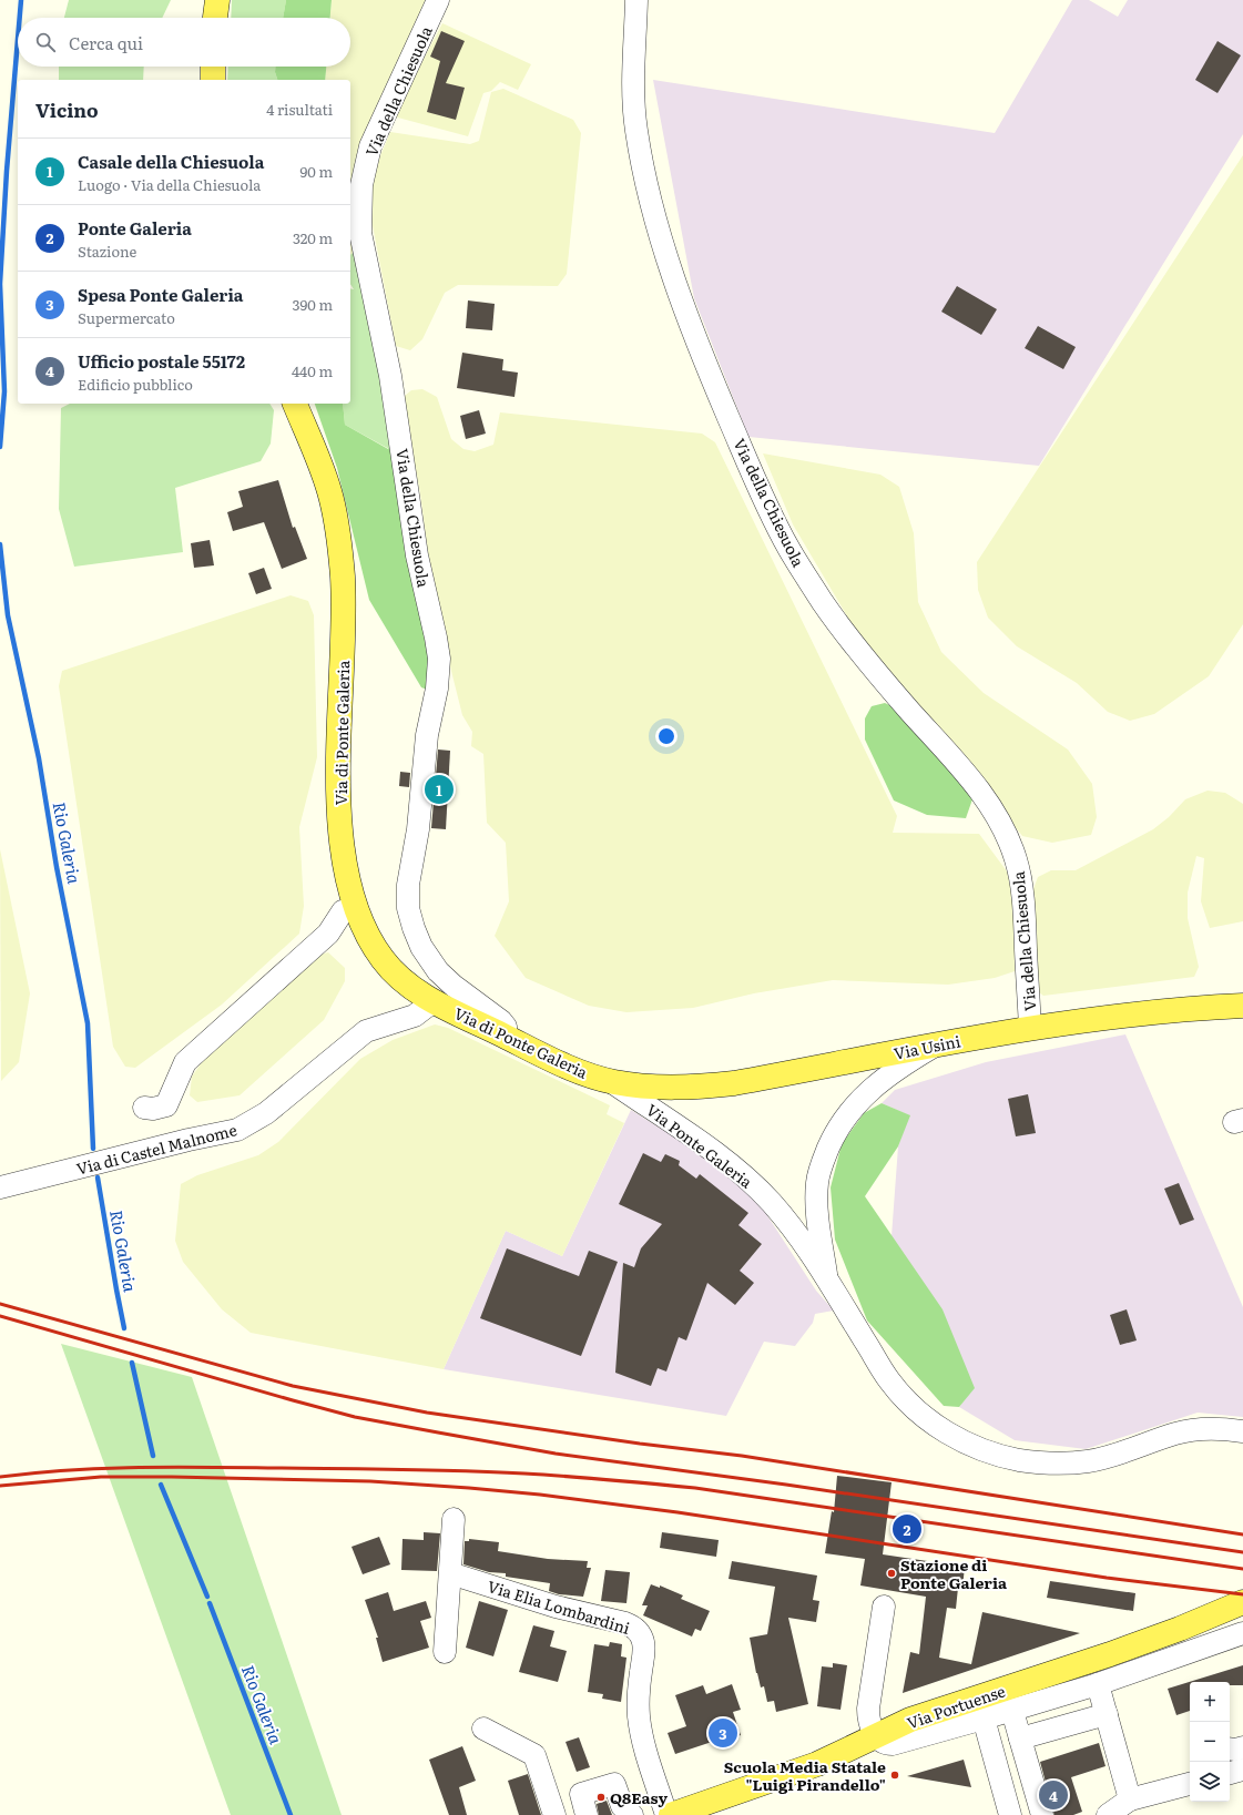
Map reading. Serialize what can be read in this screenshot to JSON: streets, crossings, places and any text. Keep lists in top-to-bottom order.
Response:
{
  "streets": {
    "main road": ["Via di Ponte Galeria", "Via Usini", "Via Portuense"],
    "street": [
      "Via della Chiesuola",
      "Via Ponte Galeria",
      "Via di Castel Malnome",
      "Via Elia Lombardini"
    ]
  },
  "crossings": [
    ["Via della Chiesuola", "Via di Ponte Galeria"],
    ["Via della Chiesuola", "Via Usini"],
    ["Via di Ponte Galeria", "Via Usini"],
    ["Via di Ponte Galeria", "Via Ponte Galeria"],
    ["Via di Ponte Galeria", "Via di Castel Malnome"],
    ["Via Usini", "Via Ponte Galeria"]
  ],
  "water": ["Rio Galeria"],
  "places": ["Stazione di Ponte Galeria", "Scuola Media Statale \"Luigi Pirandello\"", "Q8Easy"],
  "page": {
    "search": "Cerca qui",
    "heading": ["Vicino", "4 risultati"],
    "list": [
      {
        "mark": "1",
        "name": "Casale della Chiesuola",
        "note": "Luogo · Via della Chiesuola",
        "value": "90 m"
      },
      {
        "mark": "2",
        "name": "Ponte Galeria",
        "note": "Stazione",
        "value": "320 m"
      },
      {
        "mark": "3",
        "name": "Spesa Ponte Galeria",
        "note": "Supermercato",
        "value": "390 m"
      },
      {
        "mark": "4",
        "name": "Ufficio postale 55172",
        "note": "Edificio pubblico",
        "value": "440 m"
      }
    ],
    "pins": [
      "1",
      "2",
      "3",
      "4"
    ],
    "map_buttons": ["+", "−"]
  }
}
